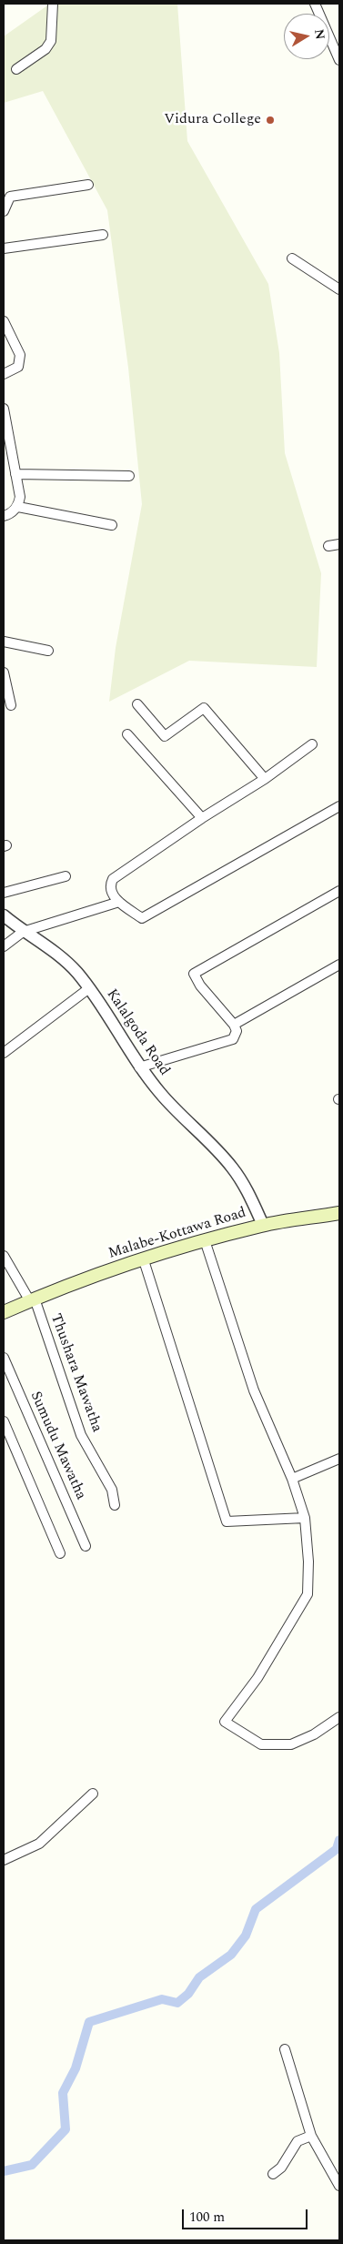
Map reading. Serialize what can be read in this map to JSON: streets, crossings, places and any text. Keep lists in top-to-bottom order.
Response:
{
  "streets": {
    "main road": ["Malabe-Kottawa Road"],
    "street": ["Kalalgoda Road", "Thushara Mawatha", "Sumudu Mawatha"]
  },
  "crossings": [
    ["Kalalgoda Road", "Malabe-Kottawa Road"],
    ["Malabe-Kottawa Road", "Thushara Mawatha"]
  ],
  "places": ["Vidura College"],
  "scale_bar": "100 m",
  "north": "right"
}
